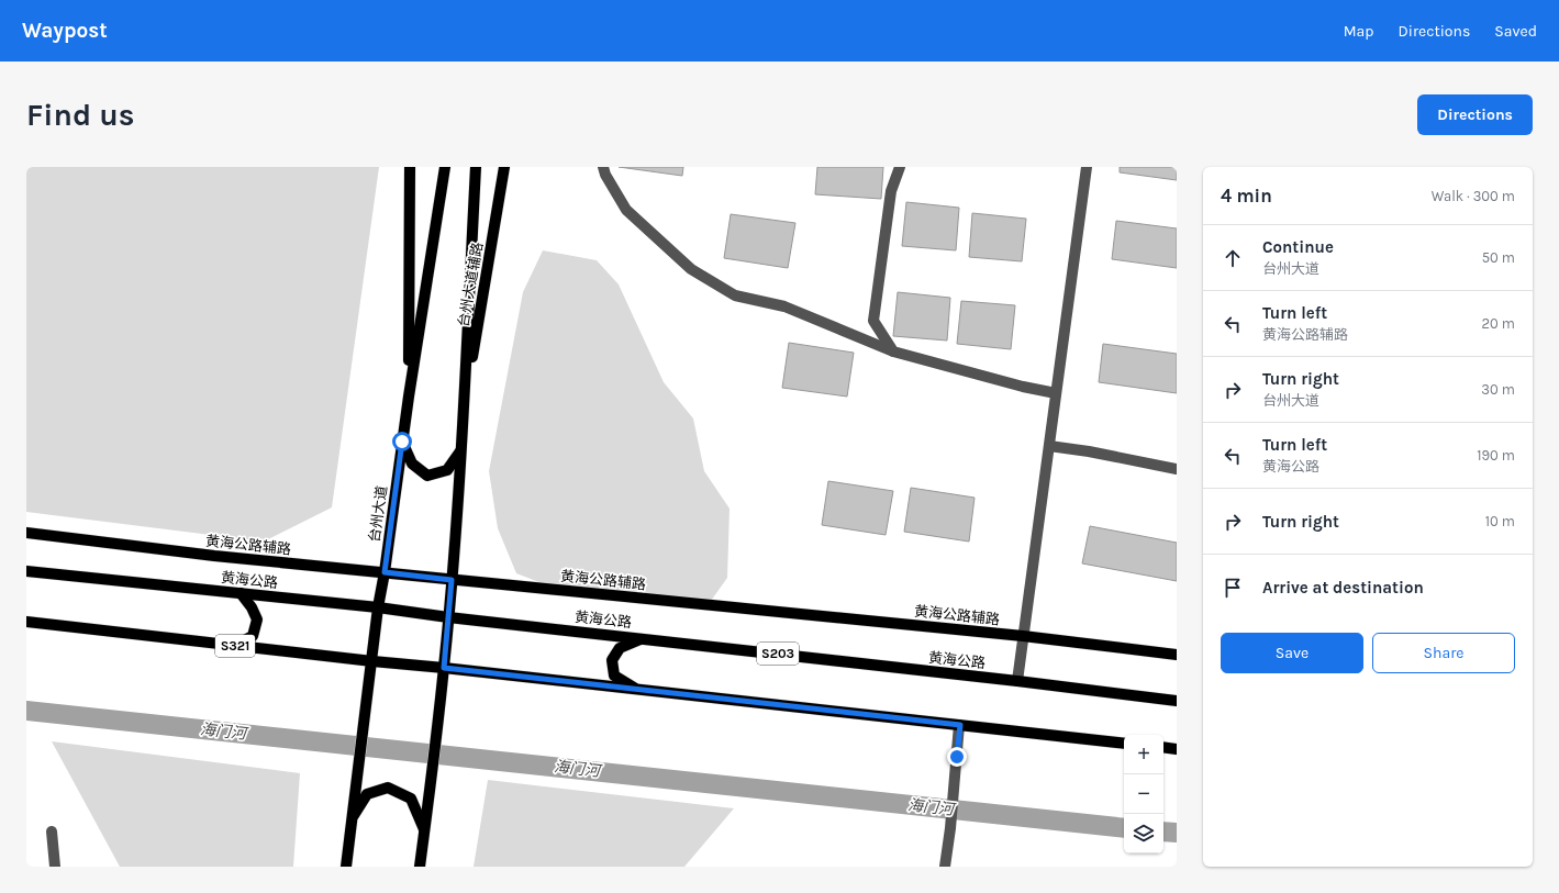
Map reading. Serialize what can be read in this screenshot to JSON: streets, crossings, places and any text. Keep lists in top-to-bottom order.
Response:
{
  "streets": {
    "main road": [
      "台州大道辅路",
      "台州大道",
      "黄海公路辅路",
      "黄海公路",
      "S321",
      "S203"
    ]
  },
  "crossings": [
    ["台州大道", "黄海公路辅路"],
    ["台州大道", "黄海公路"],
    ["台州大道", "S321"]
  ],
  "water": ["海门河"],
  "page": {
    "header": "Waypost",
    "nav": ["Map", "Directions", "Saved"],
    "buttons": [
      "Directions",
      ["Save", "Share"]
    ],
    "title": "Find us",
    "heading": ["4 min", "Walk · 300 m"],
    "list": [
      ["Continue", "台州大道", "50 m"],
      ["Turn left", "黄海公路辅路", "20 m"],
      ["Turn right", "台州大道", "30 m"],
      ["Turn left", "黄海公路", "190 m"],
      ["Turn right", "10 m"],
      "Arrive at destination"
    ],
    "map_buttons": ["+", "−"]
  }
}
